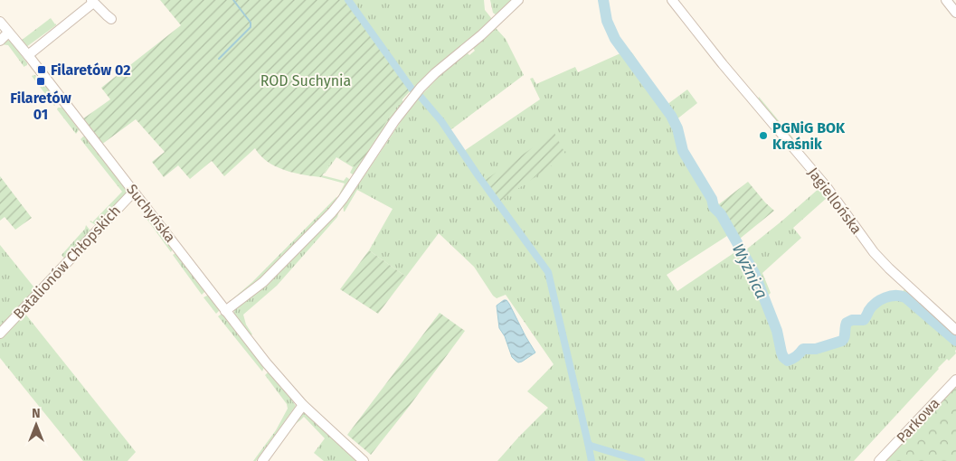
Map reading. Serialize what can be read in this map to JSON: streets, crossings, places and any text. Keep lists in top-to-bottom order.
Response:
{
  "streets": {
    "street": [
      "Jagiellońska",
      "Suchyńska",
      "Batalionów Chłopskich",
      "Parkowa"
    ]
  },
  "crossings": [
    ["Suchyńska", "Batalionów Chłopskich"]
  ],
  "water": ["Wyżnica"],
  "parks": ["ROD Suchynia"],
  "places": {
    "transit": ["Filaretów 02", "Filaretów 01"],
    "other": ["PGNiG BOK Kraśnik"]
  },
  "north": "top"
}
